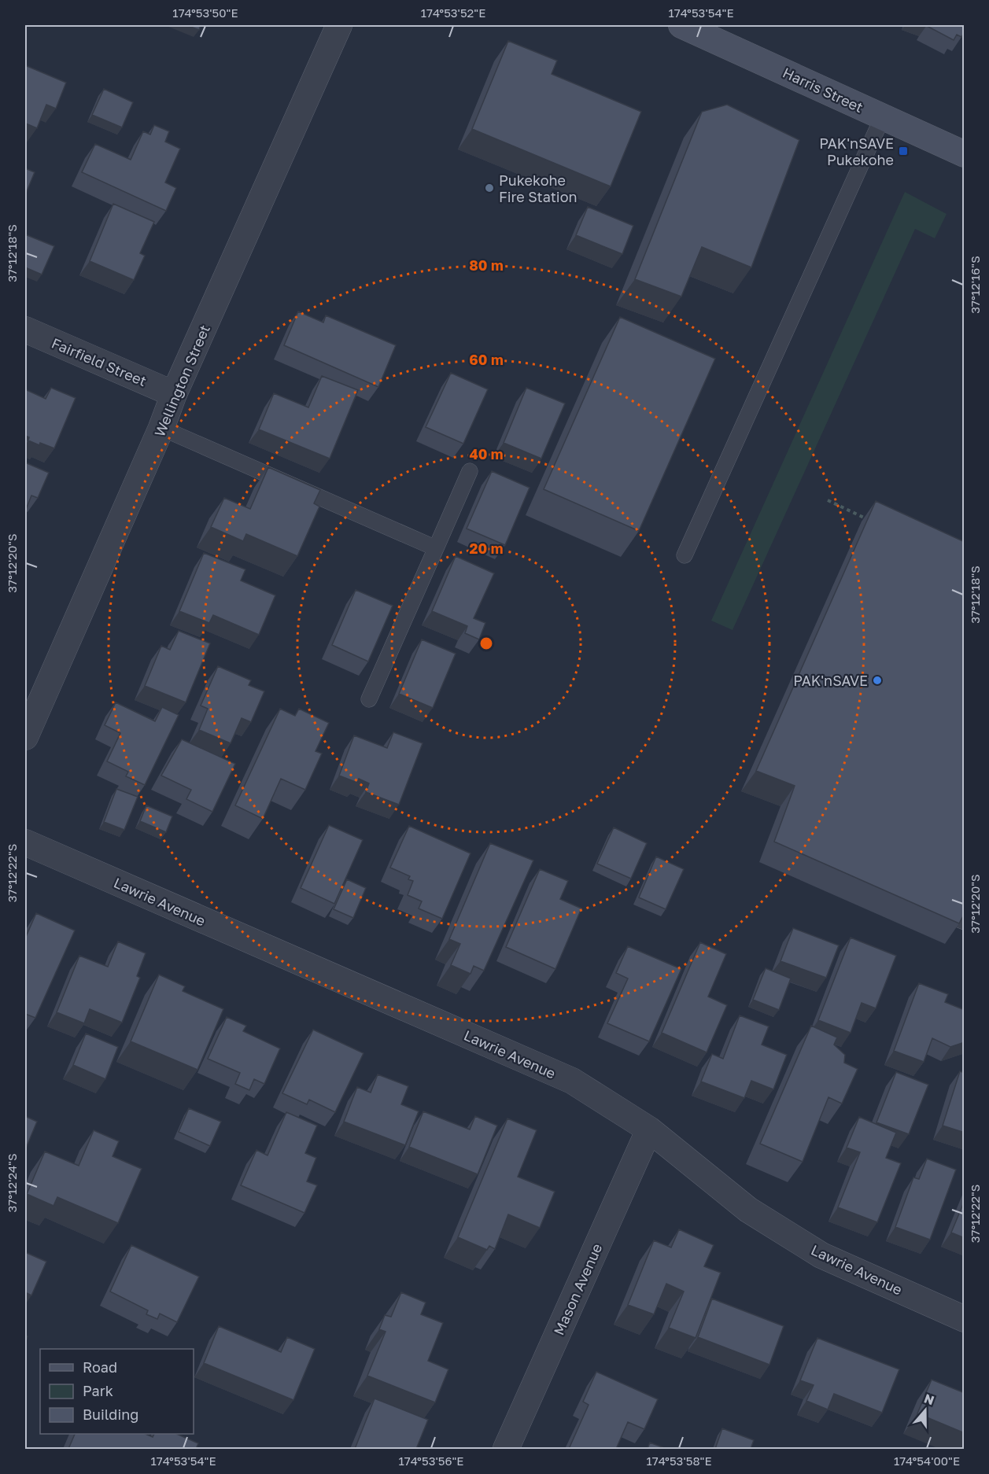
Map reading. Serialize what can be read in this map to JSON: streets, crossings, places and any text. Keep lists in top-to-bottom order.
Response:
{
  "streets": {
    "street": [
      "Harris Street",
      "Fairfield Street",
      "Wellington Street",
      "Lawrie Avenue",
      "Mason Avenue"
    ]
  },
  "crossings": [
    ["Fairfield Street", "Wellington Street"],
    ["Lawrie Avenue", "Mason Avenue"]
  ],
  "places": {
    "transit": ["PAK'nSAVE Pukekohe"],
    "other": ["Pukekohe Fire Station", "PAK'nSAVE"]
  },
  "legend": ["Road", "Park", "Building"],
  "north": "top",
  "coordinates": [
    "174°53'50\"E",
    "174°53'52\"E",
    "174°53'54\"E",
    "37°12'18\"S",
    "37°12'16\"S",
    "37°12'20\"S",
    "37°12'22\"S",
    "37°12'24\"S",
    "174°53'56\"E",
    "174°53'58\"E",
    "174°54'00\"E"
  ],
  "rings": [
    "80 m",
    "60 m",
    "40 m",
    "20 m"
  ]
}
